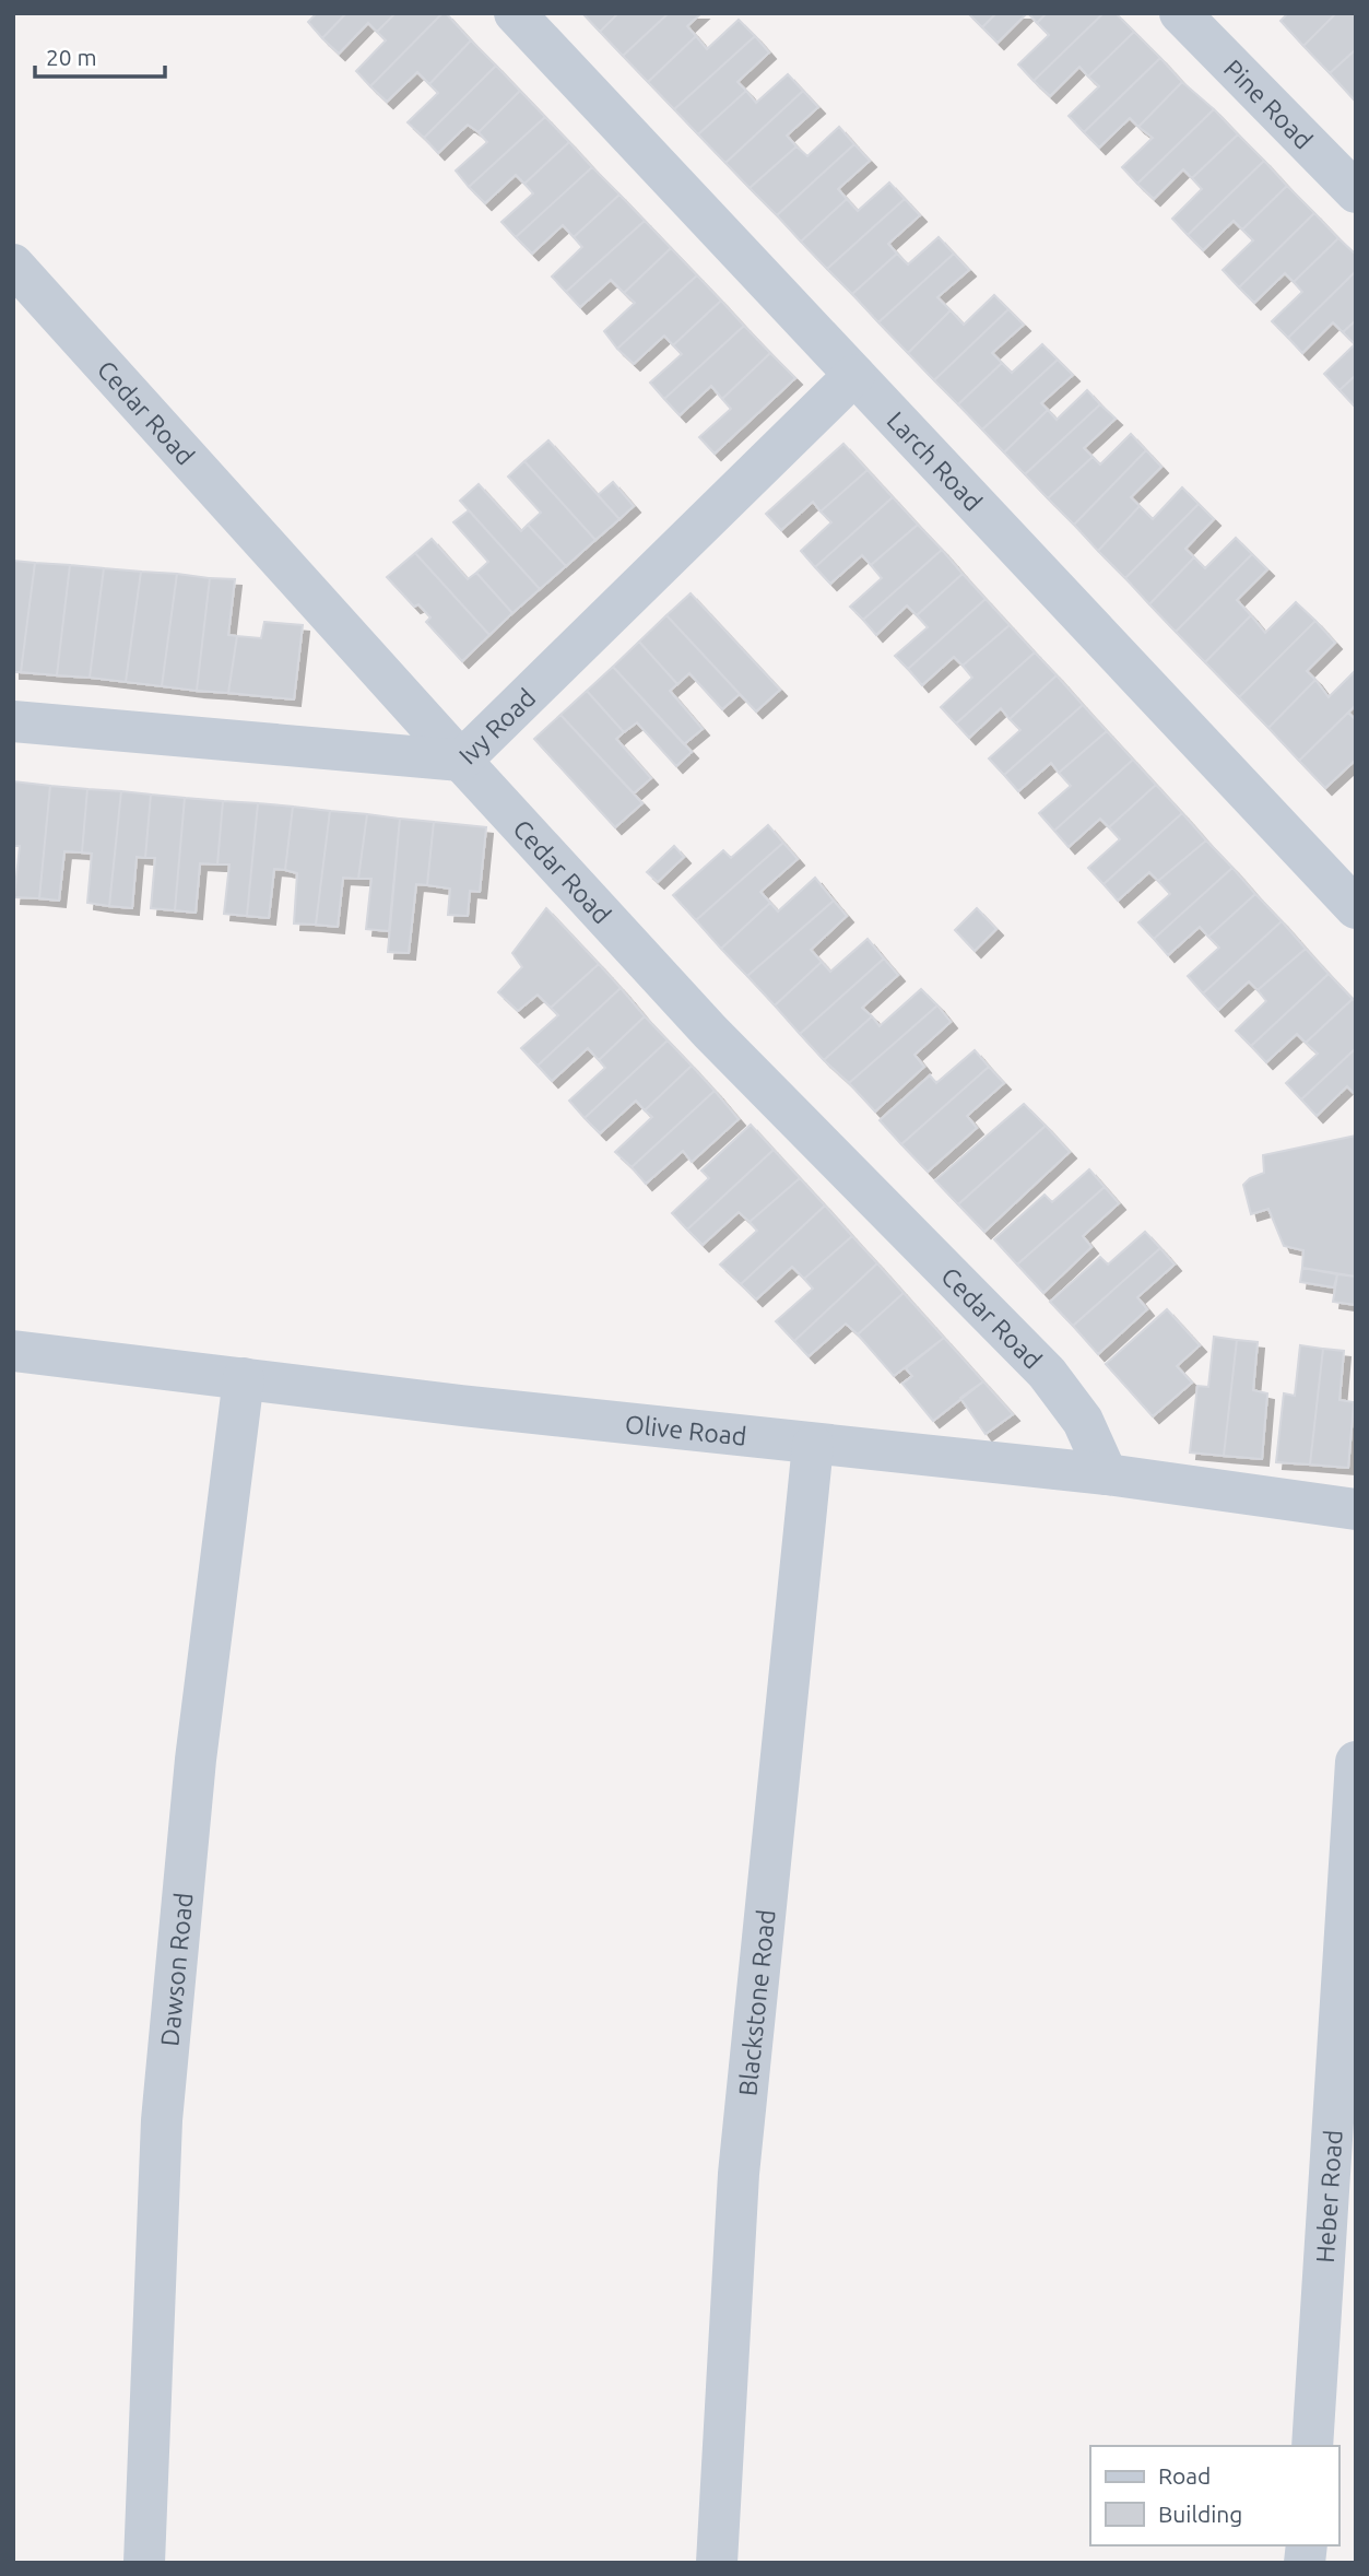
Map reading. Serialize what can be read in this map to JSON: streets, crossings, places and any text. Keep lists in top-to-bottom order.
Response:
{
  "streets": {
    "street": [
      "Pine Road",
      "Cedar Road",
      "Larch Road",
      "Ivy Road",
      "Olive Road",
      "Dawson Road",
      "Blackstone Road",
      "Heber Road"
    ]
  },
  "crossings": [
    ["Cedar Road", "Ivy Road"],
    ["Cedar Road", "Olive Road"],
    ["Larch Road", "Ivy Road"],
    ["Olive Road", "Dawson Road"],
    ["Olive Road", "Blackstone Road"]
  ],
  "legend": ["Road", "Building"],
  "scale_bar": "20 m"
}
